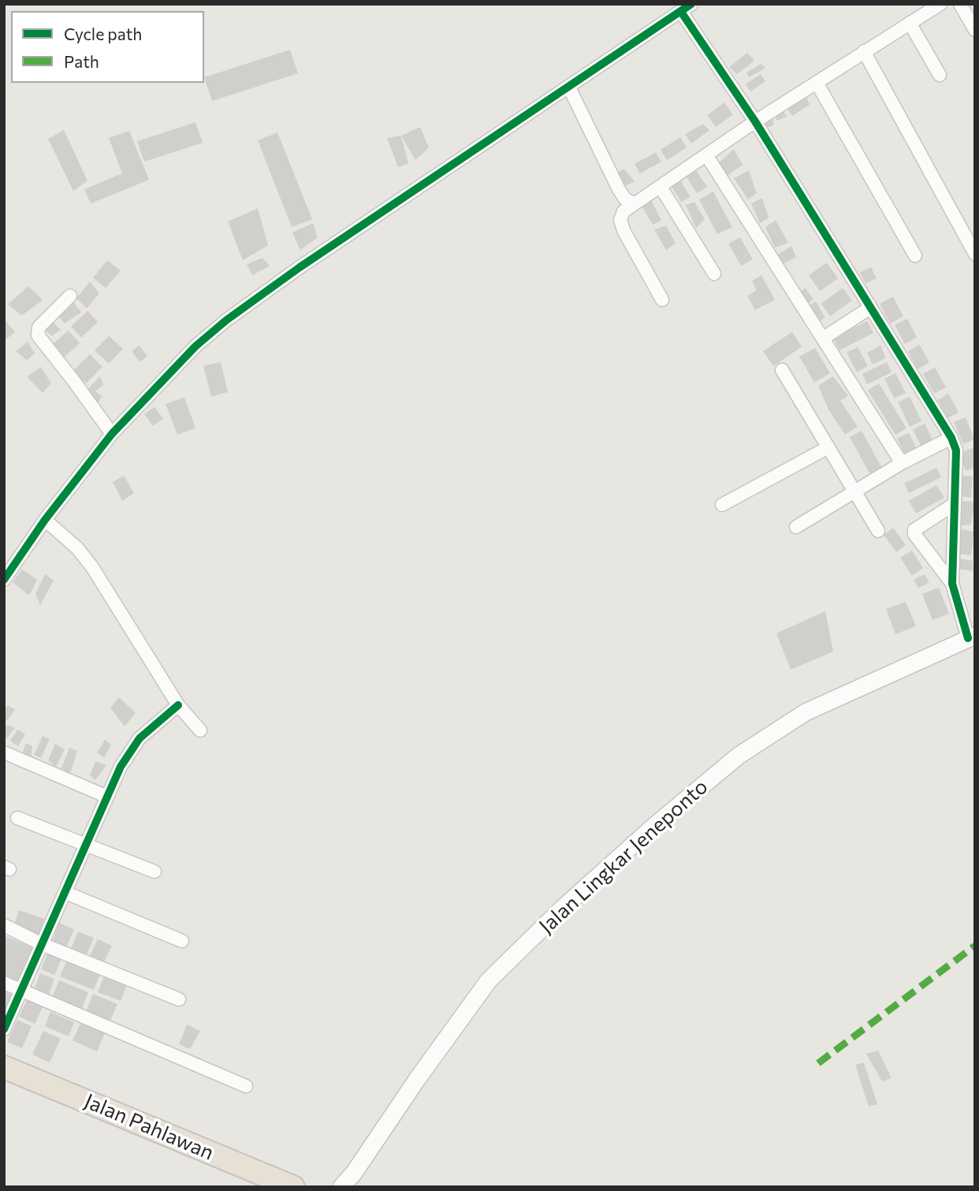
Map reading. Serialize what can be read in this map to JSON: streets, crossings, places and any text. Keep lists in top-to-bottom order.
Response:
{
  "streets": {
    "highway": ["Jalan Pahlawan"],
    "main road": ["Jalan Lingkar Jeneponto"]
  },
  "legend": ["Cycle path", "Path"]
}
